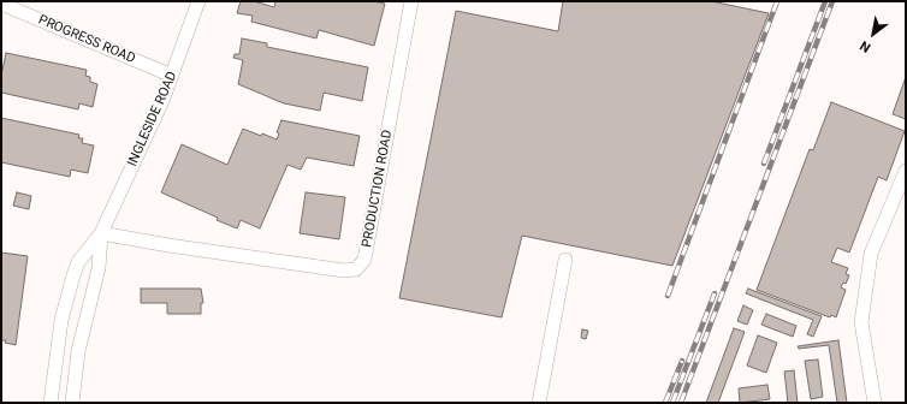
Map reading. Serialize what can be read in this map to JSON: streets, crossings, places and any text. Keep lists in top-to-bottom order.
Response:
{
  "streets": {
    "street": ["PROGRESS ROAD", "INGLESIDE ROAD", "PRODUCTION ROAD"]
  },
  "crossings": [
    ["PROGRESS ROAD", "INGLESIDE ROAD"],
    ["INGLESIDE ROAD", "PRODUCTION ROAD"]
  ],
  "north": "bottom left"
}
